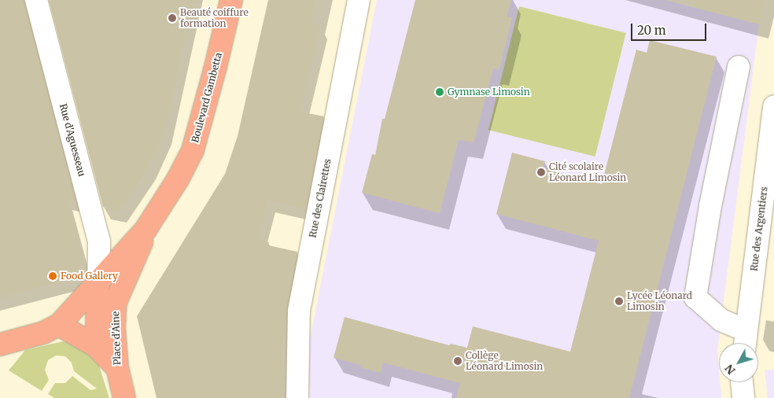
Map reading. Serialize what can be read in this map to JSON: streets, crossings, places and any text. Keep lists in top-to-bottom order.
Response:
{
  "streets": {
    "main road": ["Boulevard Gambetta", "Place d'Aine"],
    "street": ["Rue d'Aguesseau", "Rue des Clairettes", "Rue des Argentiers"]
  },
  "crossings": [
    ["Boulevard Gambetta", "Rue d'Aguesseau"],
    ["Boulevard Gambetta", "Place d'Aine"]
  ],
  "places": [
    "Beauté coiffure formation",
    "Gymnase Limosin",
    "Cité scolaire Léonard Limosin",
    "Food Gallery",
    "Lycée Léonard Limosin",
    "Collège Léonard Limosin"
  ],
  "scale_bar": "20 m",
  "north": "bottom left"
}
